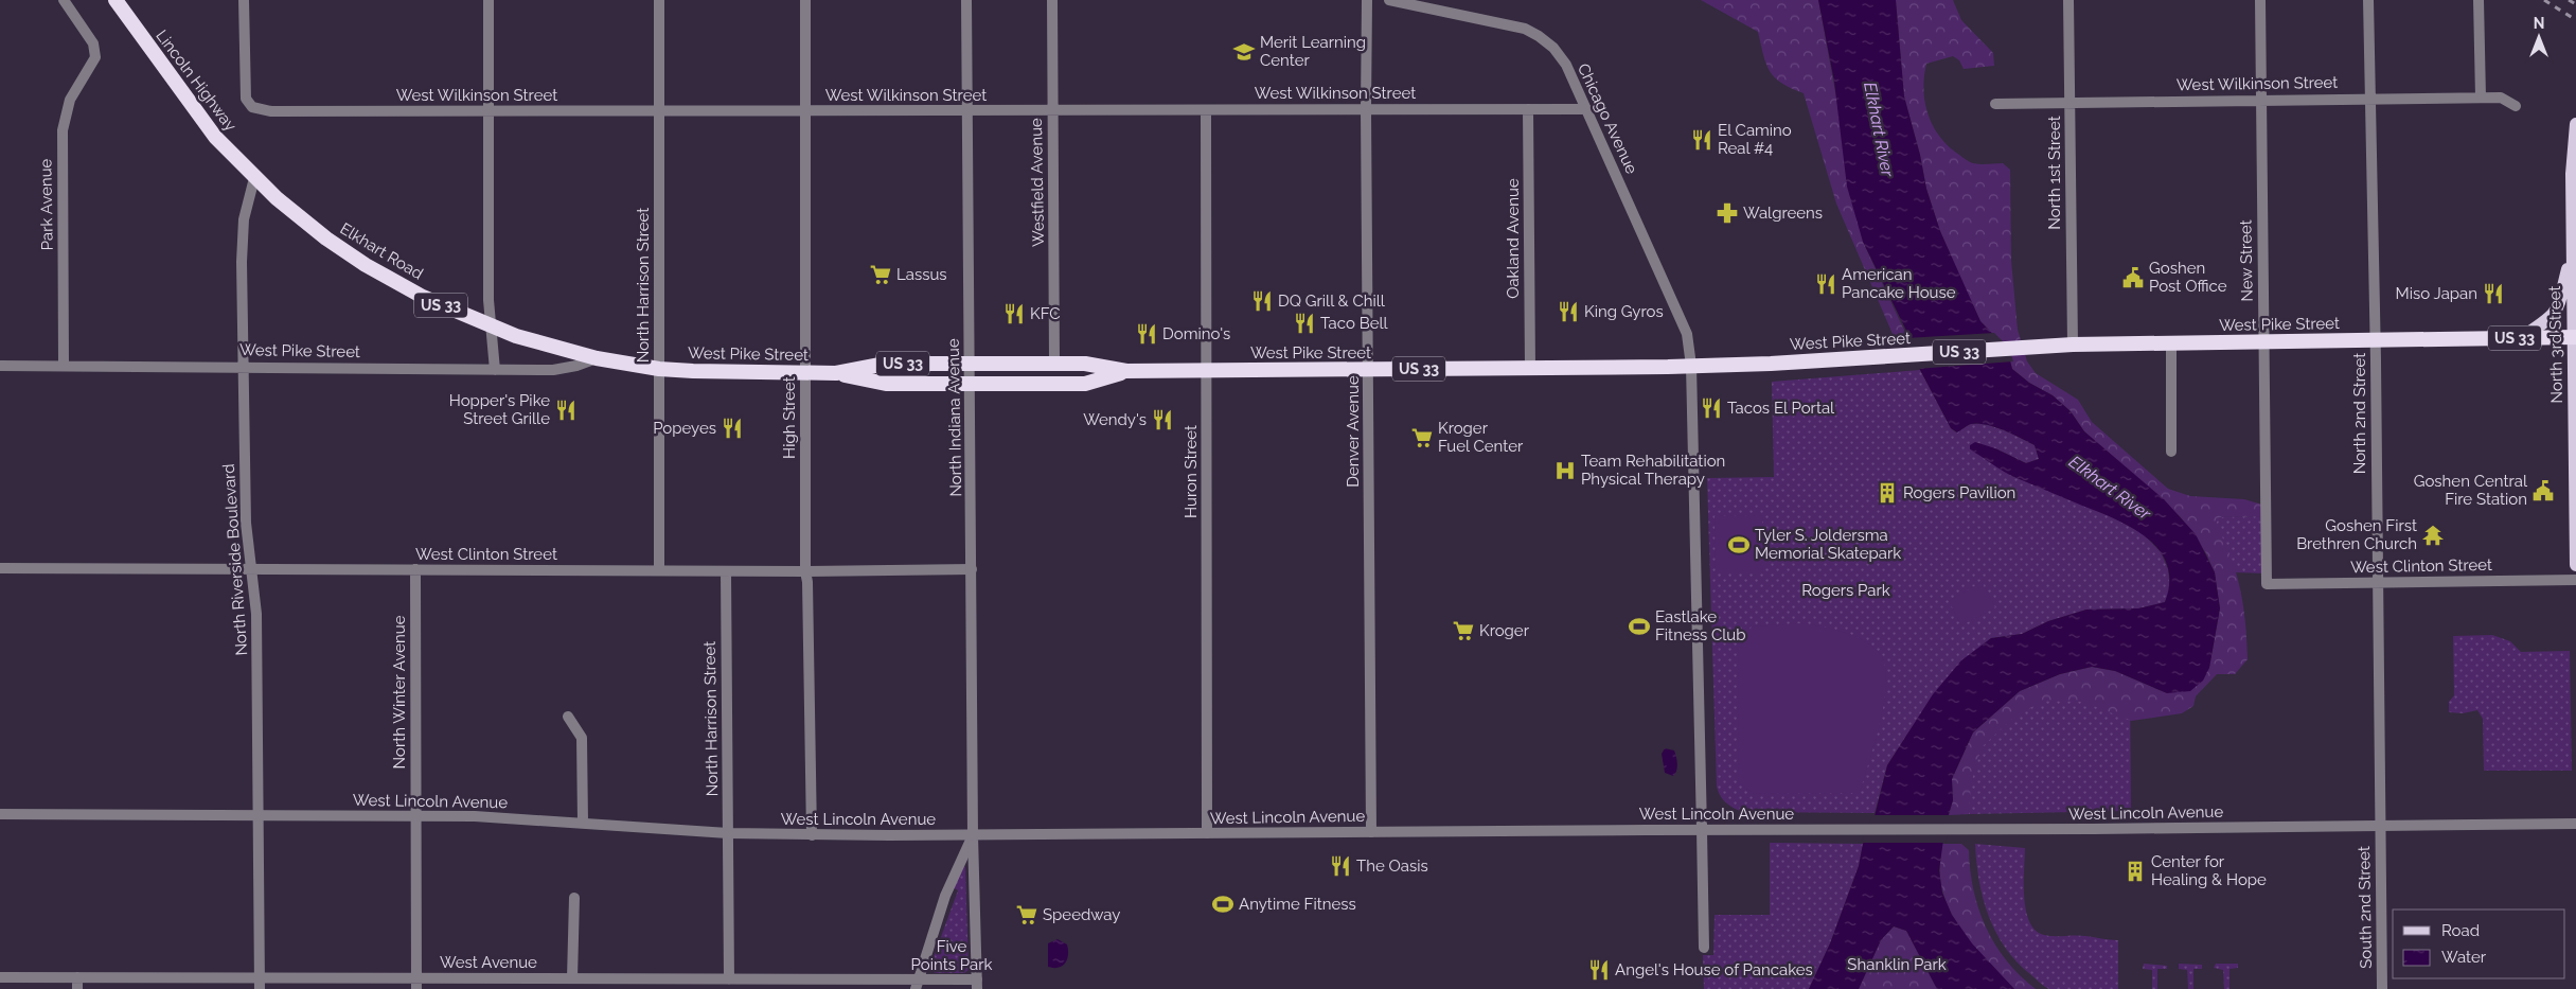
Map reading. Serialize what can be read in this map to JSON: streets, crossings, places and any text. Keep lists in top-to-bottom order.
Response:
{
  "streets": {
    "highway": [
      "Lincoln Highway",
      "Elkhart Road",
      "US 33",
      "West Pike Street"
    ],
    "main road": ["North 3rd Street"],
    "street": [
      "West Wilkinson Street",
      "Chicago Avenue",
      "North 1st Street",
      "Westfield Avenue",
      "Park Avenue",
      "Oakland Avenue",
      "New Street",
      "North Harrison Street",
      "North 2nd Street",
      "High Street",
      "North Indiana Avenue",
      "Denver Avenue",
      "Huron Street",
      "West Clinton Street",
      "North Riverside Boulevard",
      "North Winter Avenue",
      "West Lincoln Avenue",
      "South 2nd Street",
      "West Avenue"
    ]
  },
  "crossings": [
    ["Lincoln Highway", "Elkhart Road"],
    ["Lincoln Highway", "North Riverside Boulevard"],
    ["West Wilkinson Street", "Chicago Avenue"],
    ["West Wilkinson Street", "North 1st Street"],
    ["West Wilkinson Street", "Westfield Avenue"],
    ["West Wilkinson Street", "Oakland Avenue"],
    ["West Wilkinson Street", "New Street"],
    ["West Wilkinson Street", "North Harrison Street"],
    ["West Wilkinson Street", "North 2nd Street"],
    ["West Wilkinson Street", "High Street"],
    ["West Wilkinson Street", "North Indiana Avenue"],
    ["West Wilkinson Street", "Denver Avenue"],
    ["West Wilkinson Street", "Huron Street"],
    ["Chicago Avenue", "West Pike Street"],
    ["Chicago Avenue", "West Lincoln Avenue"],
    ["North 1st Street", "West Pike Street"],
    ["Westfield Avenue", "West Pike Street"],
    ["Park Avenue", "West Pike Street"],
    ["Oakland Avenue", "West Pike Street"],
    ["Elkhart Road", "North Harrison Street"],
    ["Elkhart Road", "West Pike Street"],
    ["Elkhart Road", "North Riverside Boulevard"],
    ["New Street", "West Pike Street"],
    ["New Street", "West Clinton Street"],
    ["North Harrison Street", "West Pike Street"],
    ["North Harrison Street", "West Clinton Street"],
    ["North Harrison Street", "West Lincoln Avenue"],
    ["North Harrison Street", "West Avenue"],
    ["West Pike Street", "North 3rd Street"],
    ["West Pike Street", "North 2nd Street"],
    ["West Pike Street", "High Street"],
    ["West Pike Street", "North Indiana Avenue"],
    ["West Pike Street", "Denver Avenue"],
    ["West Pike Street", "Huron Street"],
    ["West Pike Street", "North Riverside Boulevard"],
    ["North 2nd Street", "West Clinton Street"],
    ["North 2nd Street", "West Lincoln Avenue"],
    ["North 2nd Street", "South 2nd Street"],
    ["High Street", "West Clinton Street"],
    ["High Street", "West Lincoln Avenue"],
    ["North Indiana Avenue", "West Clinton Street"],
    ["North Indiana Avenue", "West Lincoln Avenue"],
    ["North Indiana Avenue", "West Avenue"],
    ["Denver Avenue", "West Lincoln Avenue"],
    ["Huron Street", "West Lincoln Avenue"],
    ["West Clinton Street", "North Riverside Boulevard"],
    ["West Clinton Street", "North Winter Avenue"],
    ["North Riverside Boulevard", "West Lincoln Avenue"],
    ["North Riverside Boulevard", "West Avenue"],
    ["North Winter Avenue", "West Lincoln Avenue"],
    ["North Winter Avenue", "West Avenue"],
    ["West Lincoln Avenue", "South 2nd Street"]
  ],
  "water": ["Elkhart River"],
  "parks": ["Rogers Park", "Five Points Park", "Shanklin Park"],
  "places": {
    "school or university": ["Merit Learning Center"],
    "restaurant": [
      "El Camino Real #4",
      "American Pancake House",
      "Miso Japan",
      "DQ Grill & Chill",
      "King Gyros",
      "KFC",
      "Taco Bell",
      "Domino's",
      "Tacos El Portal",
      "Hopper's Pike Street Grille",
      "Wendy's",
      "Popeyes",
      "The Oasis",
      "Angel's House of Pancakes"
    ],
    "pharmacy": ["Walgreens"],
    "supermarket": [
      "Lassus",
      "Kroger Fuel Center",
      "Kroger",
      "Speedway"
    ],
    "public building": ["Goshen Post Office", "Goshen Central Fire Station"],
    "hospital": ["Team Rehabilitation Physical Therapy"],
    "building": ["Rogers Pavilion", "Center for Healing & Hope"],
    "temple": ["Goshen First Brethren Church"],
    "sports": ["Tyler S. Joldersma Memorial Skatepark", "Eastlake Fitness Club", "Anytime Fitness"]
  },
  "legend": ["Road", "Water"],
  "north": "top"
}
